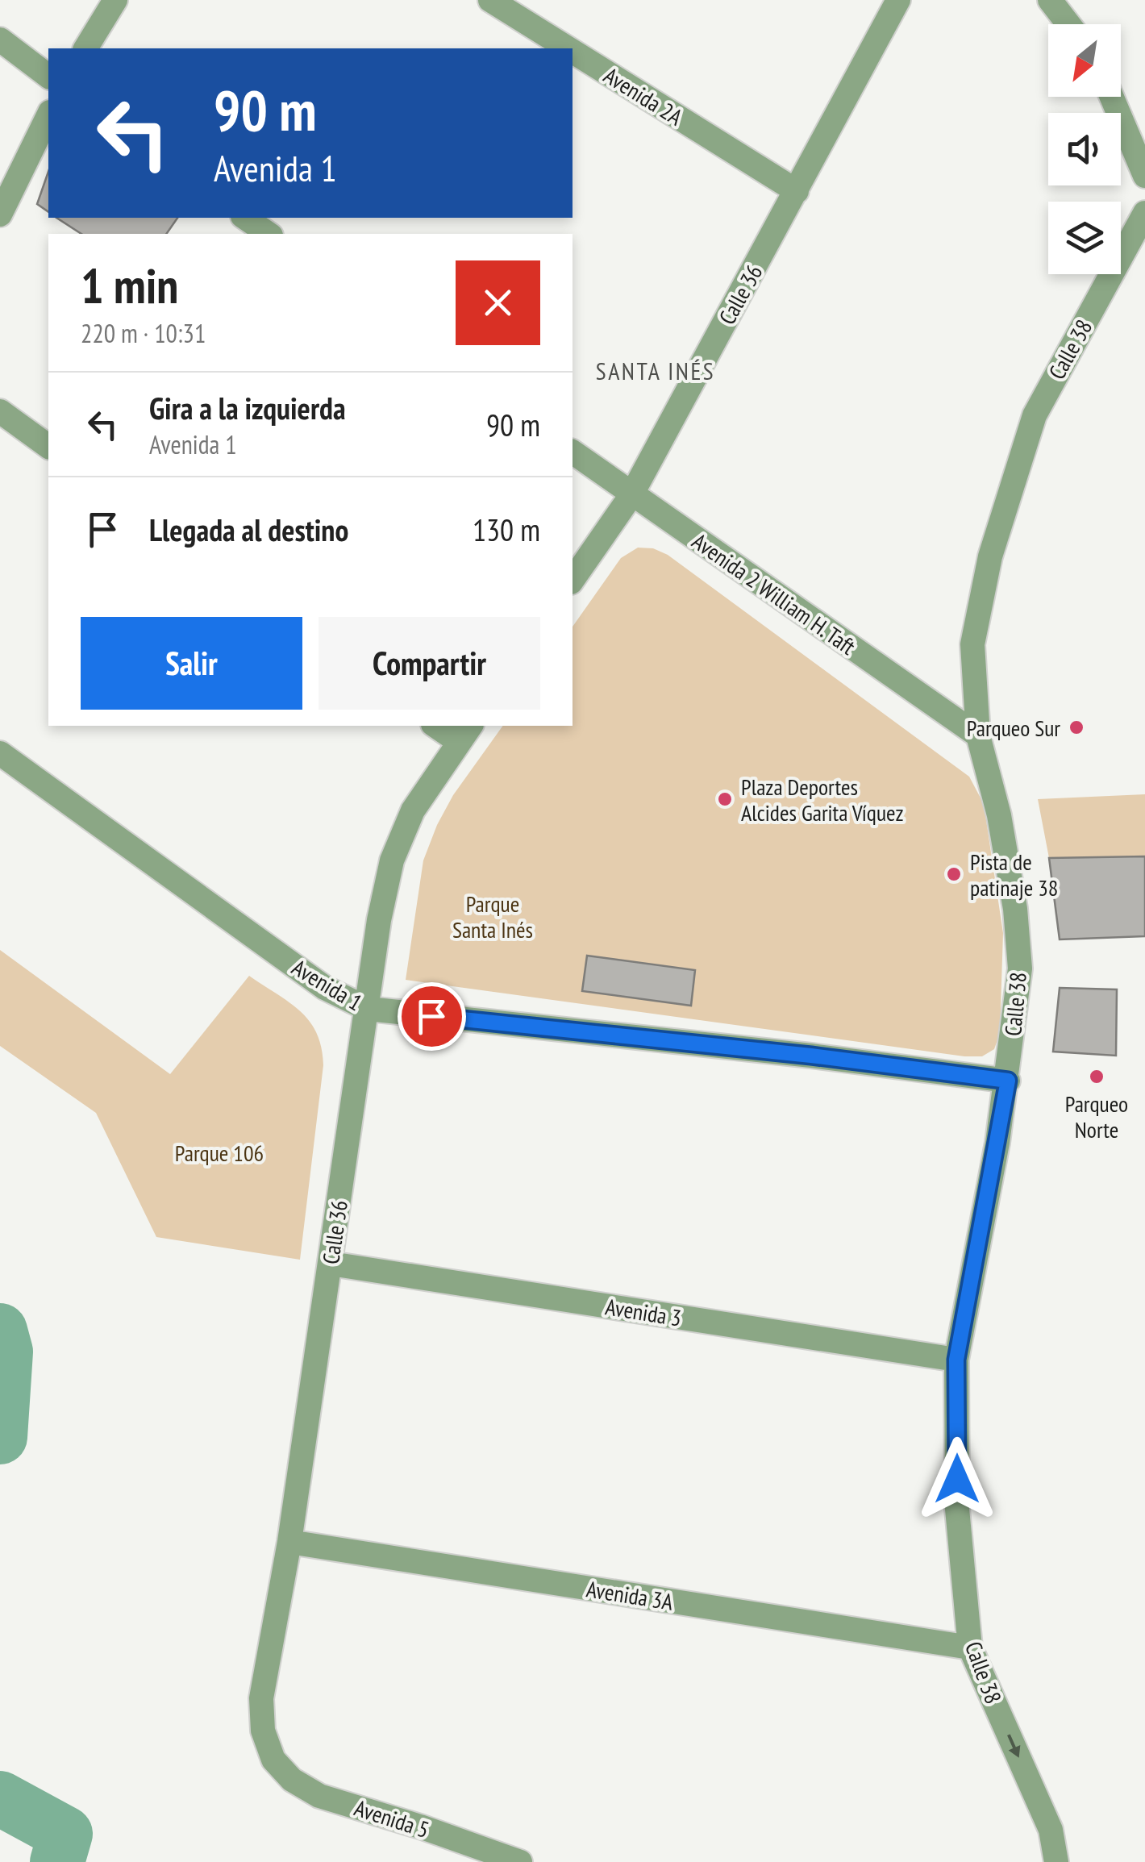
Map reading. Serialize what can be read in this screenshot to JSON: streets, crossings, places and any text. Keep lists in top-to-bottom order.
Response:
{
  "streets": {
    "street": [
      "Avenida 2A",
      "Calle 36",
      "Calle 38",
      "Avenida 2 William H. Taft",
      "Avenida 1",
      "Avenida 3",
      "Avenida 3A",
      "Avenida 5"
    ]
  },
  "crossings": [
    ["Avenida 2A", "Calle 36"],
    ["Calle 36", "Avenida 2 William H. Taft"],
    ["Calle 36", "Avenida 1"],
    ["Calle 36", "Avenida 3"],
    ["Calle 36", "Avenida 3A"],
    ["Calle 36", "Avenida 5"],
    ["Calle 38", "Avenida 2 William H. Taft"],
    ["Calle 38", "Avenida 1"],
    ["Calle 38", "Avenida 3"],
    ["Calle 38", "Avenida 3A"]
  ],
  "districts": ["SANTA INÉS"],
  "parks": ["Parque Santa Inés", "Parque 106"],
  "places": [
    "Parqueo Sur",
    "Plaza Deportes Alcides Garita Víquez",
    "Pista de patinaje 38",
    "Parqueo Norte"
  ],
  "north": "bottom left",
  "page": {
    "turn": ["90 m", "Avenida 1"],
    "heading": ["1 min", "220 m · 10:31"],
    "list": [
      {
        "name": "Gira a la izquierda",
        "note": "Avenida 1",
        "value": "90 m"
      },
      {
        "name": "Llegada al destino",
        "value": "130 m"
      }
    ],
    "buttons": ["Salir", "Compartir"]
  }
}
